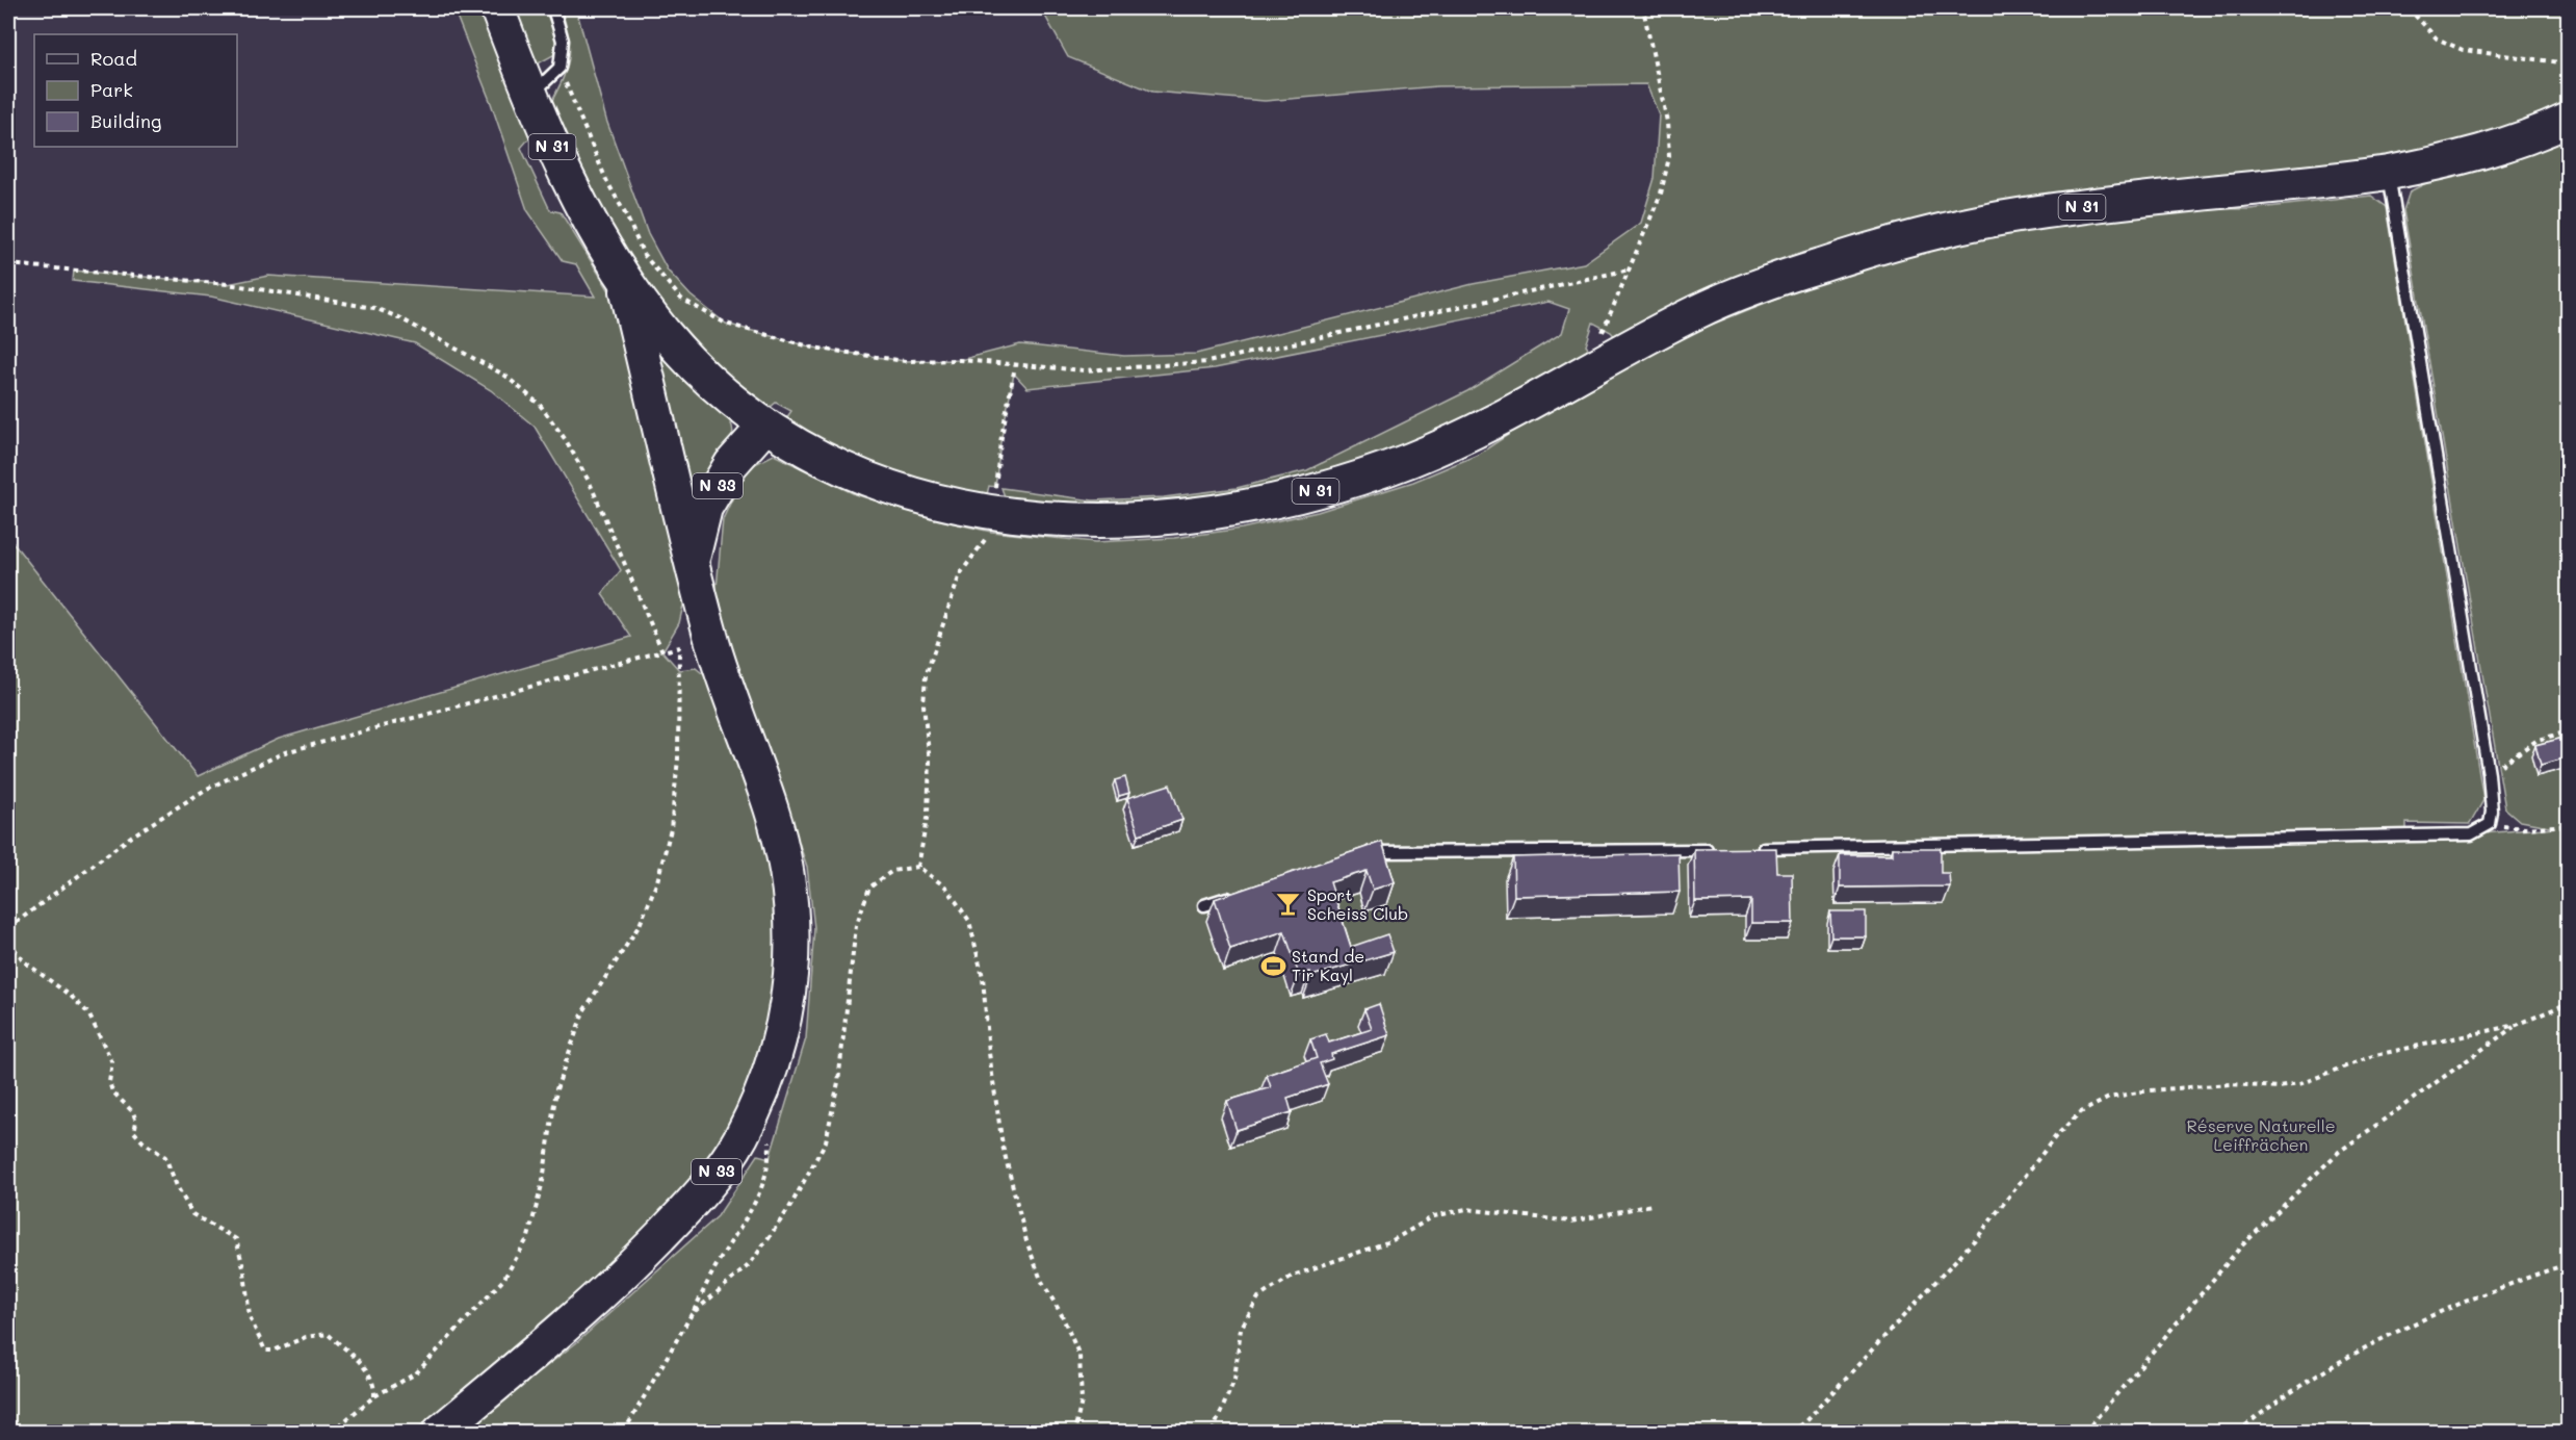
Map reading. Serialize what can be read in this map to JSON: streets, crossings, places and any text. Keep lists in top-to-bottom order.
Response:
{
  "streets": {
    "main road": ["N 31", "N 33"]
  },
  "crossings": [
    ["N 31", "N 33"]
  ],
  "parks": ["Réserve Naturelle Leiffrächen"],
  "places": {
    "bar": ["Sport Scheiss Club"],
    "sports": ["Stand de Tir Kayl"]
  },
  "legend": ["Road", "Park", "Building"]
}
